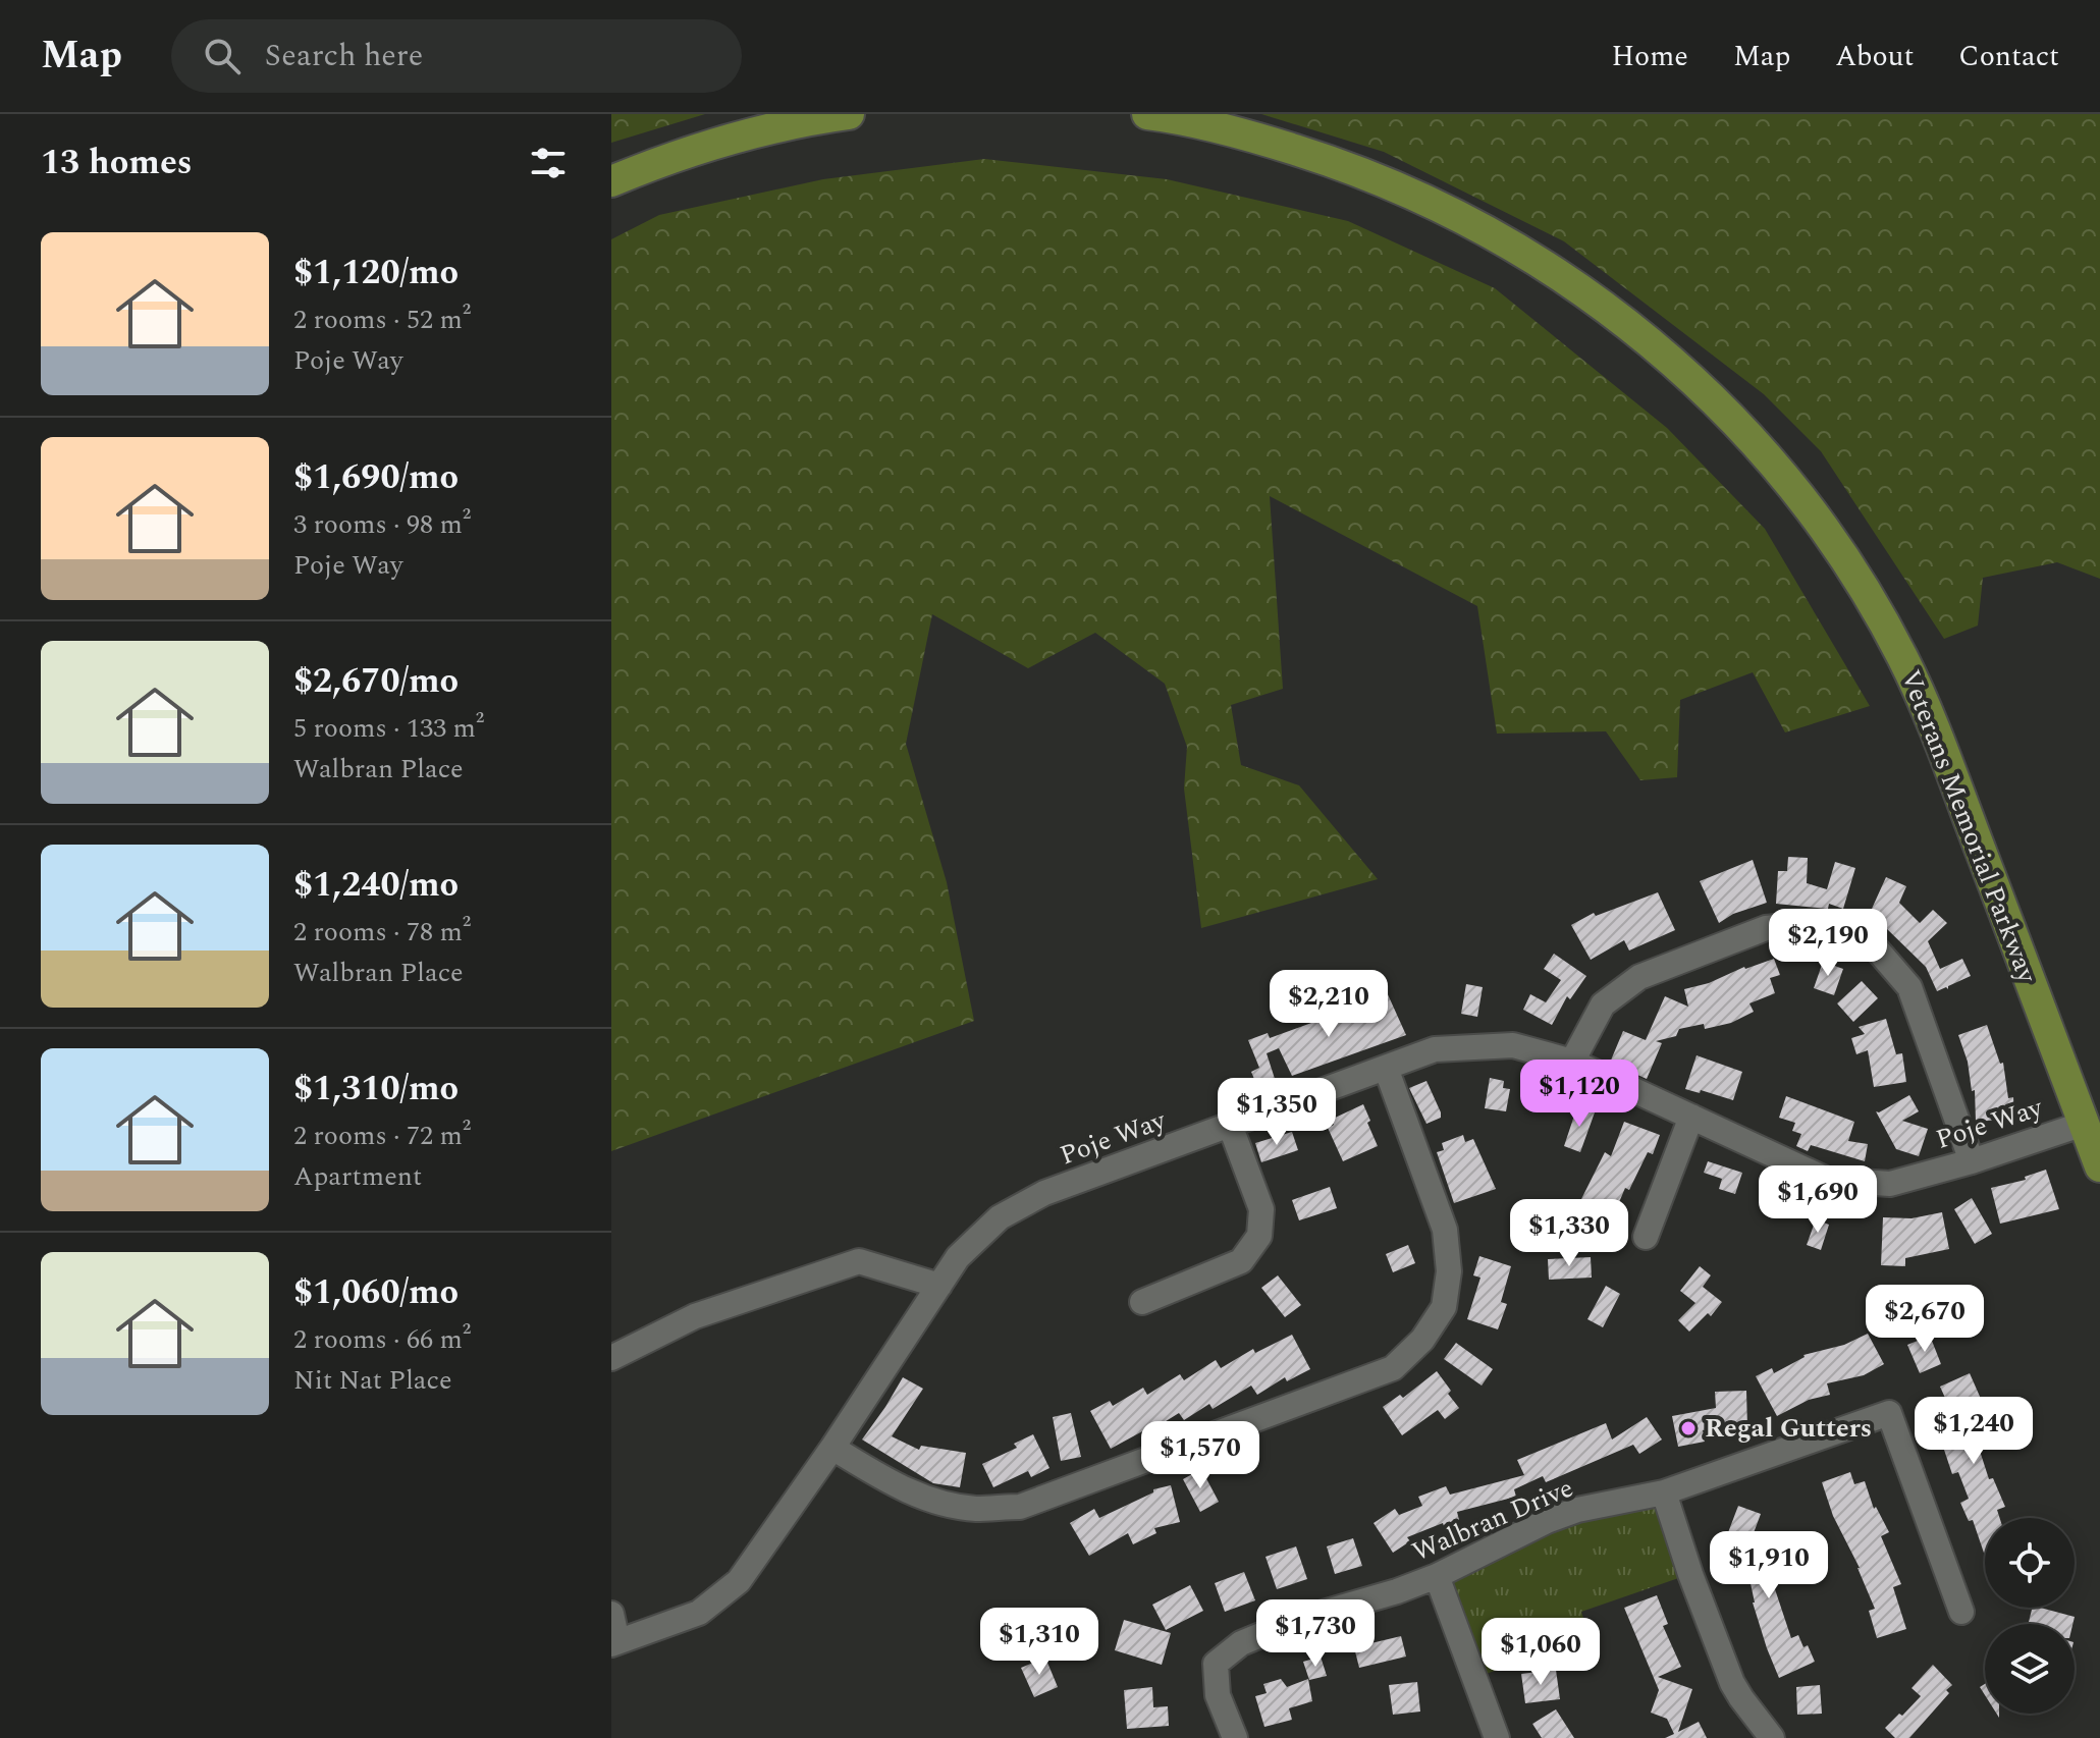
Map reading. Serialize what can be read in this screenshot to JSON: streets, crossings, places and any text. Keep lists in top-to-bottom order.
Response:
{
  "streets": {
    "main road": ["Veterans Memorial Parkway"],
    "street": ["Poje Way", "Walbran Drive"]
  },
  "crossings": [
    ["Veterans Memorial Parkway", "Poje Way"]
  ],
  "places": ["Regal Gutters"],
  "page": {
    "header": "Map",
    "search": "Search here",
    "nav": [
      "Home",
      "Map",
      "About",
      "Contact"
    ],
    "heading": "13 homes",
    "list": [
      {
        "name": "$1,120/mo",
        "note": "2 rooms · 52 m² · Poje Way"
      },
      {
        "name": "$1,690/mo",
        "note": "3 rooms · 98 m² · Poje Way"
      },
      {
        "name": "$2,670/mo",
        "note": "5 rooms · 133 m² · Walbran Place"
      },
      {
        "name": "$1,240/mo",
        "note": "2 rooms · 78 m² · Walbran Place"
      },
      {
        "name": "$1,310/mo",
        "note": "2 rooms · 72 m² · Apartment"
      },
      {
        "name": "$1,060/mo",
        "note": "2 rooms · 66 m² · Nit Nat Place"
      }
    ],
    "price": [
      "$2,190",
      "$2,210",
      "$1,120",
      "$1,350",
      "$1,690",
      "$1,330",
      "$2,670",
      "$1,240",
      "$1,570",
      "$1,910",
      "$1,730",
      "$1,310",
      "$1,060"
    ]
  }
}
